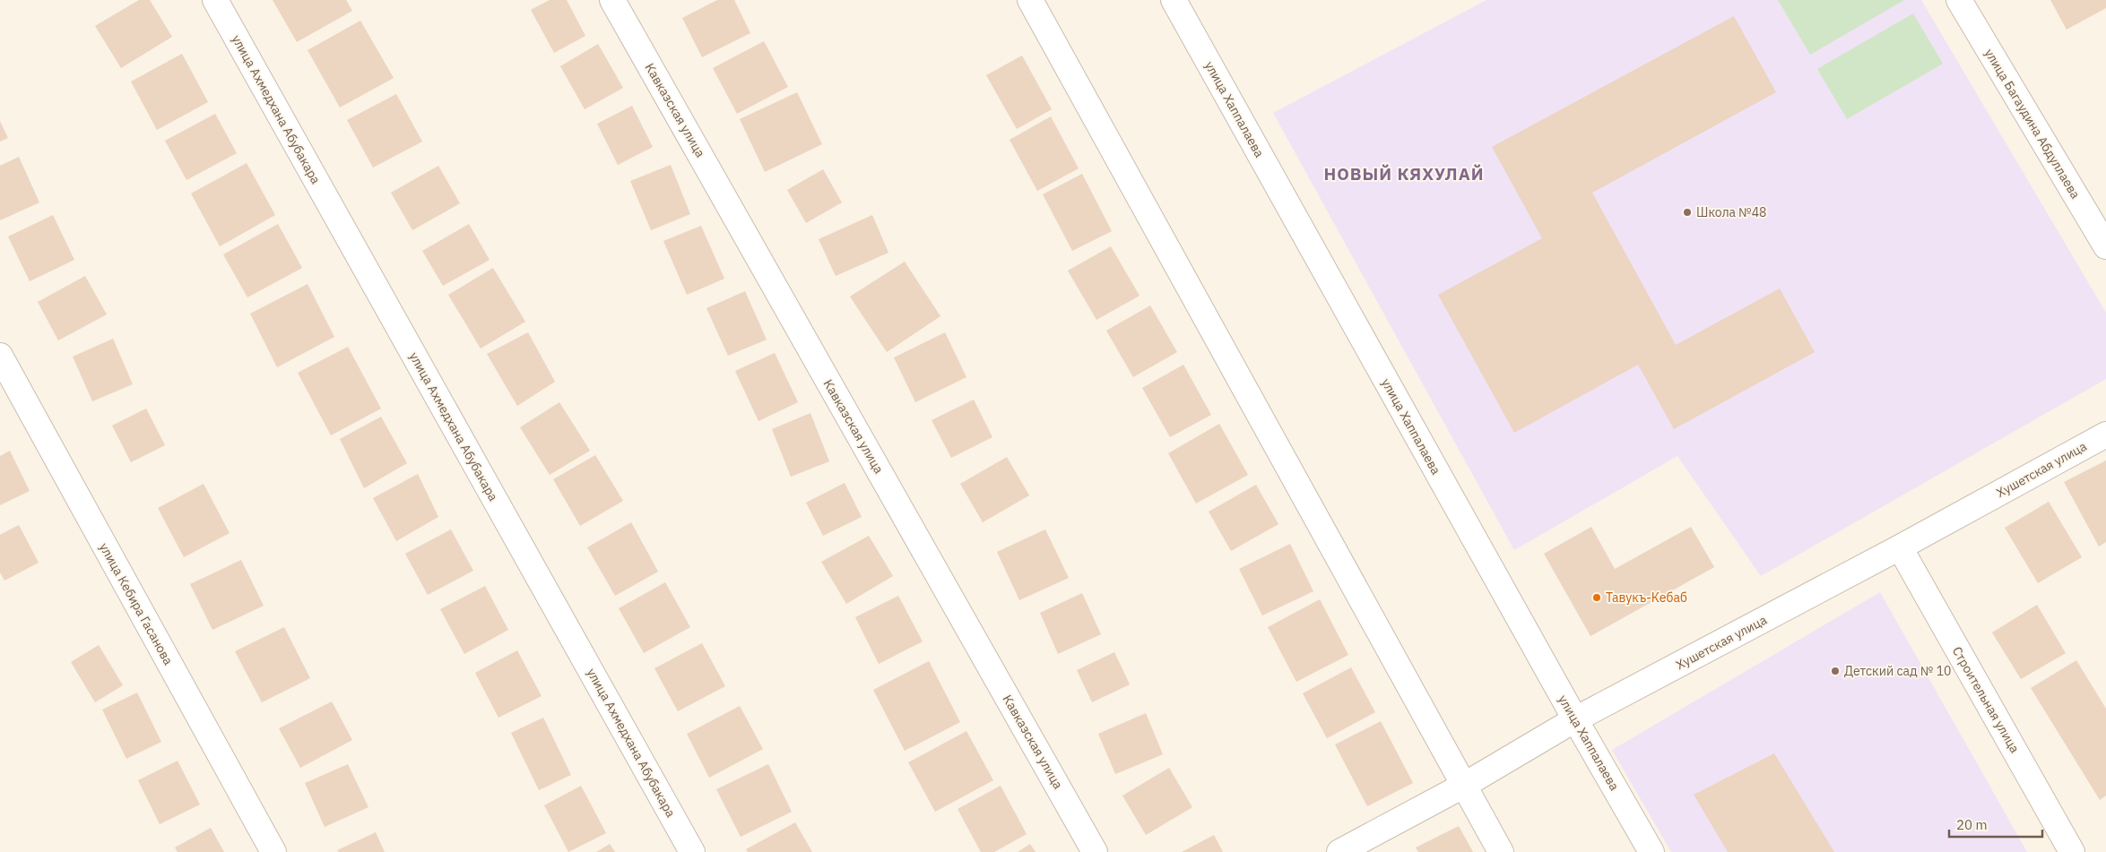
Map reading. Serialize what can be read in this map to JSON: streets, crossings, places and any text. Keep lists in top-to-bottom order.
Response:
{
  "streets": {
    "street": [
      "улица Ахмедхана Абубакара",
      "улица Хаппалаева",
      "Кавказская улица",
      "улица Багаудина Абдуллаева",
      "Хушетская улица",
      "улица Кебира Гасанова",
      "Строительная улица"
    ]
  },
  "crossings": [
    ["улица Хаппалаева", "Хушетская улица"],
    ["Хушетская улица", "Строительная улица"]
  ],
  "districts": ["НОВЫЙ КЯХУЛАЙ"],
  "places": ["Школа №48", "Тавукъ-Кебаб", "Детский сад № 10"],
  "scale_bar": "20 m"
}
